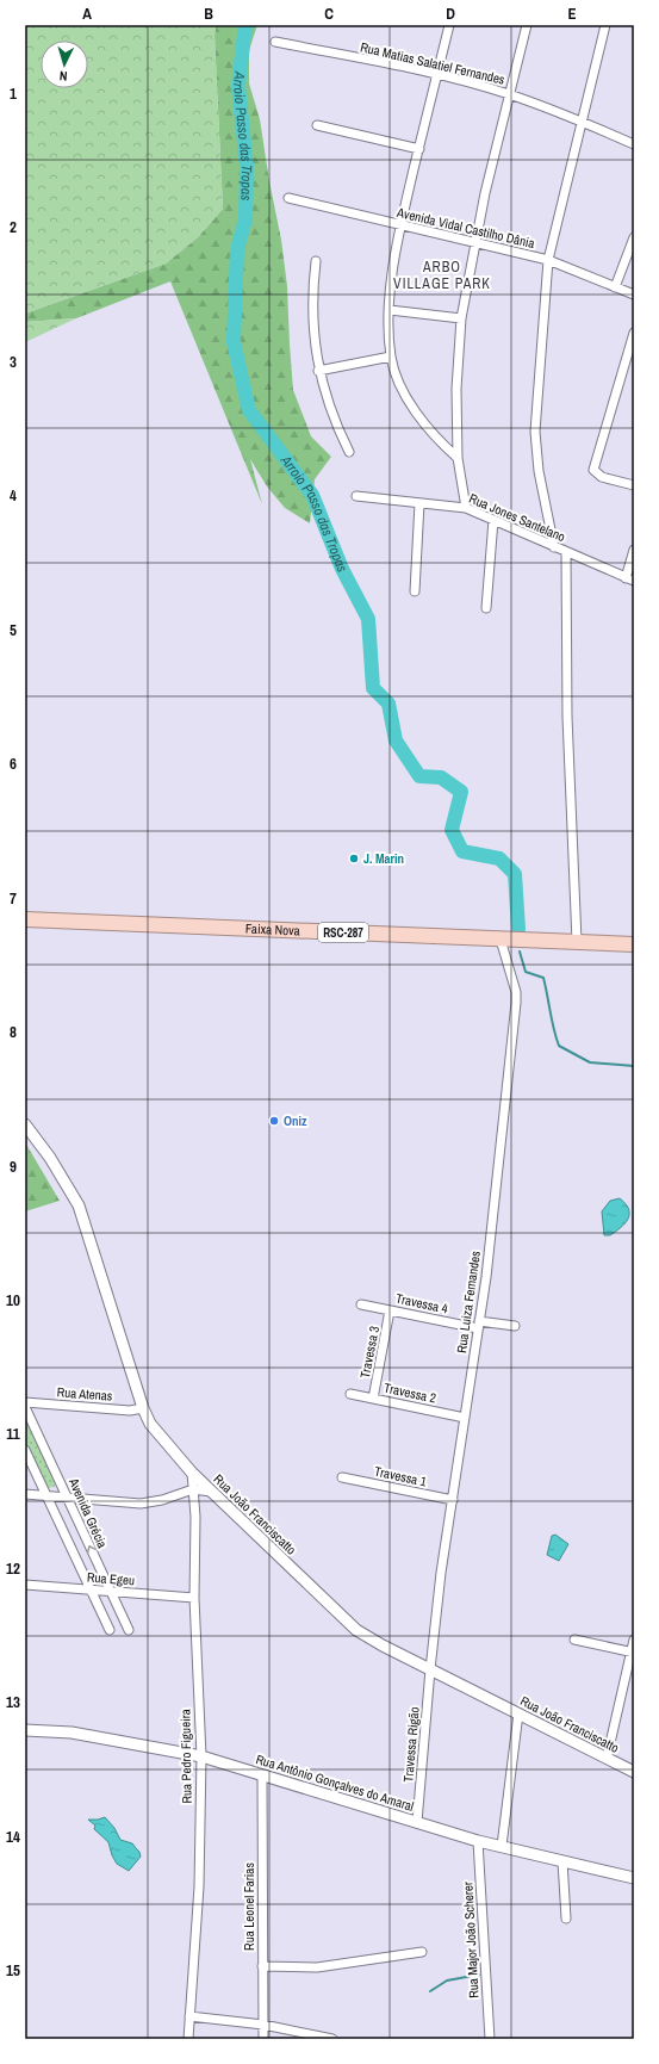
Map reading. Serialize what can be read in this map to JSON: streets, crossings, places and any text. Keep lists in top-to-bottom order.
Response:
{
  "streets": {
    "highway": ["Faixa Nova", "RSC-287"],
    "street": [
      "Rua Matias Salatiel Fernandes",
      "Avenida Vidal Castilho Dânia",
      "Rua Jones Santelano",
      "Rua Luiza Fernandes",
      "Travessa 4",
      "Travessa 3",
      "Travessa 2",
      "Rua Atenas",
      "Travessa 1",
      "Avenida Grécia",
      "Rua João Franciscatto",
      "Rua Egeu",
      "Travessa Rigão",
      "Rua Pedro Figueira",
      "Rua Antônio Gonçalves do Amaral",
      "Rua Leonel Farias",
      "Rua Major João Scherer"
    ]
  },
  "crossings": [
    ["Faixa Nova", "Rua Luiza Fernandes"],
    ["Rua Luiza Fernandes", "Travessa 4"],
    ["Rua Luiza Fernandes", "Travessa 2"],
    ["Rua Luiza Fernandes", "Travessa 1"],
    ["Rua Luiza Fernandes", "Rua João Franciscatto"],
    ["Rua Luiza Fernandes", "Travessa Rigão"],
    ["Travessa 4", "Travessa 3"],
    ["Travessa 3", "Travessa 2"],
    ["Rua Atenas", "Rua João Franciscatto"],
    ["Avenida Grécia", "Rua Egeu"],
    ["Rua João Franciscatto", "Travessa Rigão"],
    ["Rua João Franciscatto", "Rua Pedro Figueira"],
    ["Rua Egeu", "Rua Pedro Figueira"],
    ["Travessa Rigão", "Rua Antônio Gonçalves do Amaral"],
    ["Rua Pedro Figueira", "Rua Antônio Gonçalves do Amaral"],
    ["Rua Antônio Gonçalves do Amaral", "Rua Leonel Farias"],
    ["Rua Antônio Gonçalves do Amaral", "Rua Major João Scherer"]
  ],
  "districts": ["ARBO VILLAGE PARK"],
  "water": ["Arroio Passo das Tropas"],
  "places": ["J. Marin", "Oniz"],
  "north": "bottom",
  "grid": {
    "columns": [
      "A",
      "B",
      "C",
      "D",
      "E"
    ],
    "rows": [
      "1",
      "2",
      "3",
      "4",
      "5",
      "6",
      "7",
      "8",
      "9",
      "10",
      "11",
      "12",
      "13",
      "14",
      "15"
    ]
  }
}
